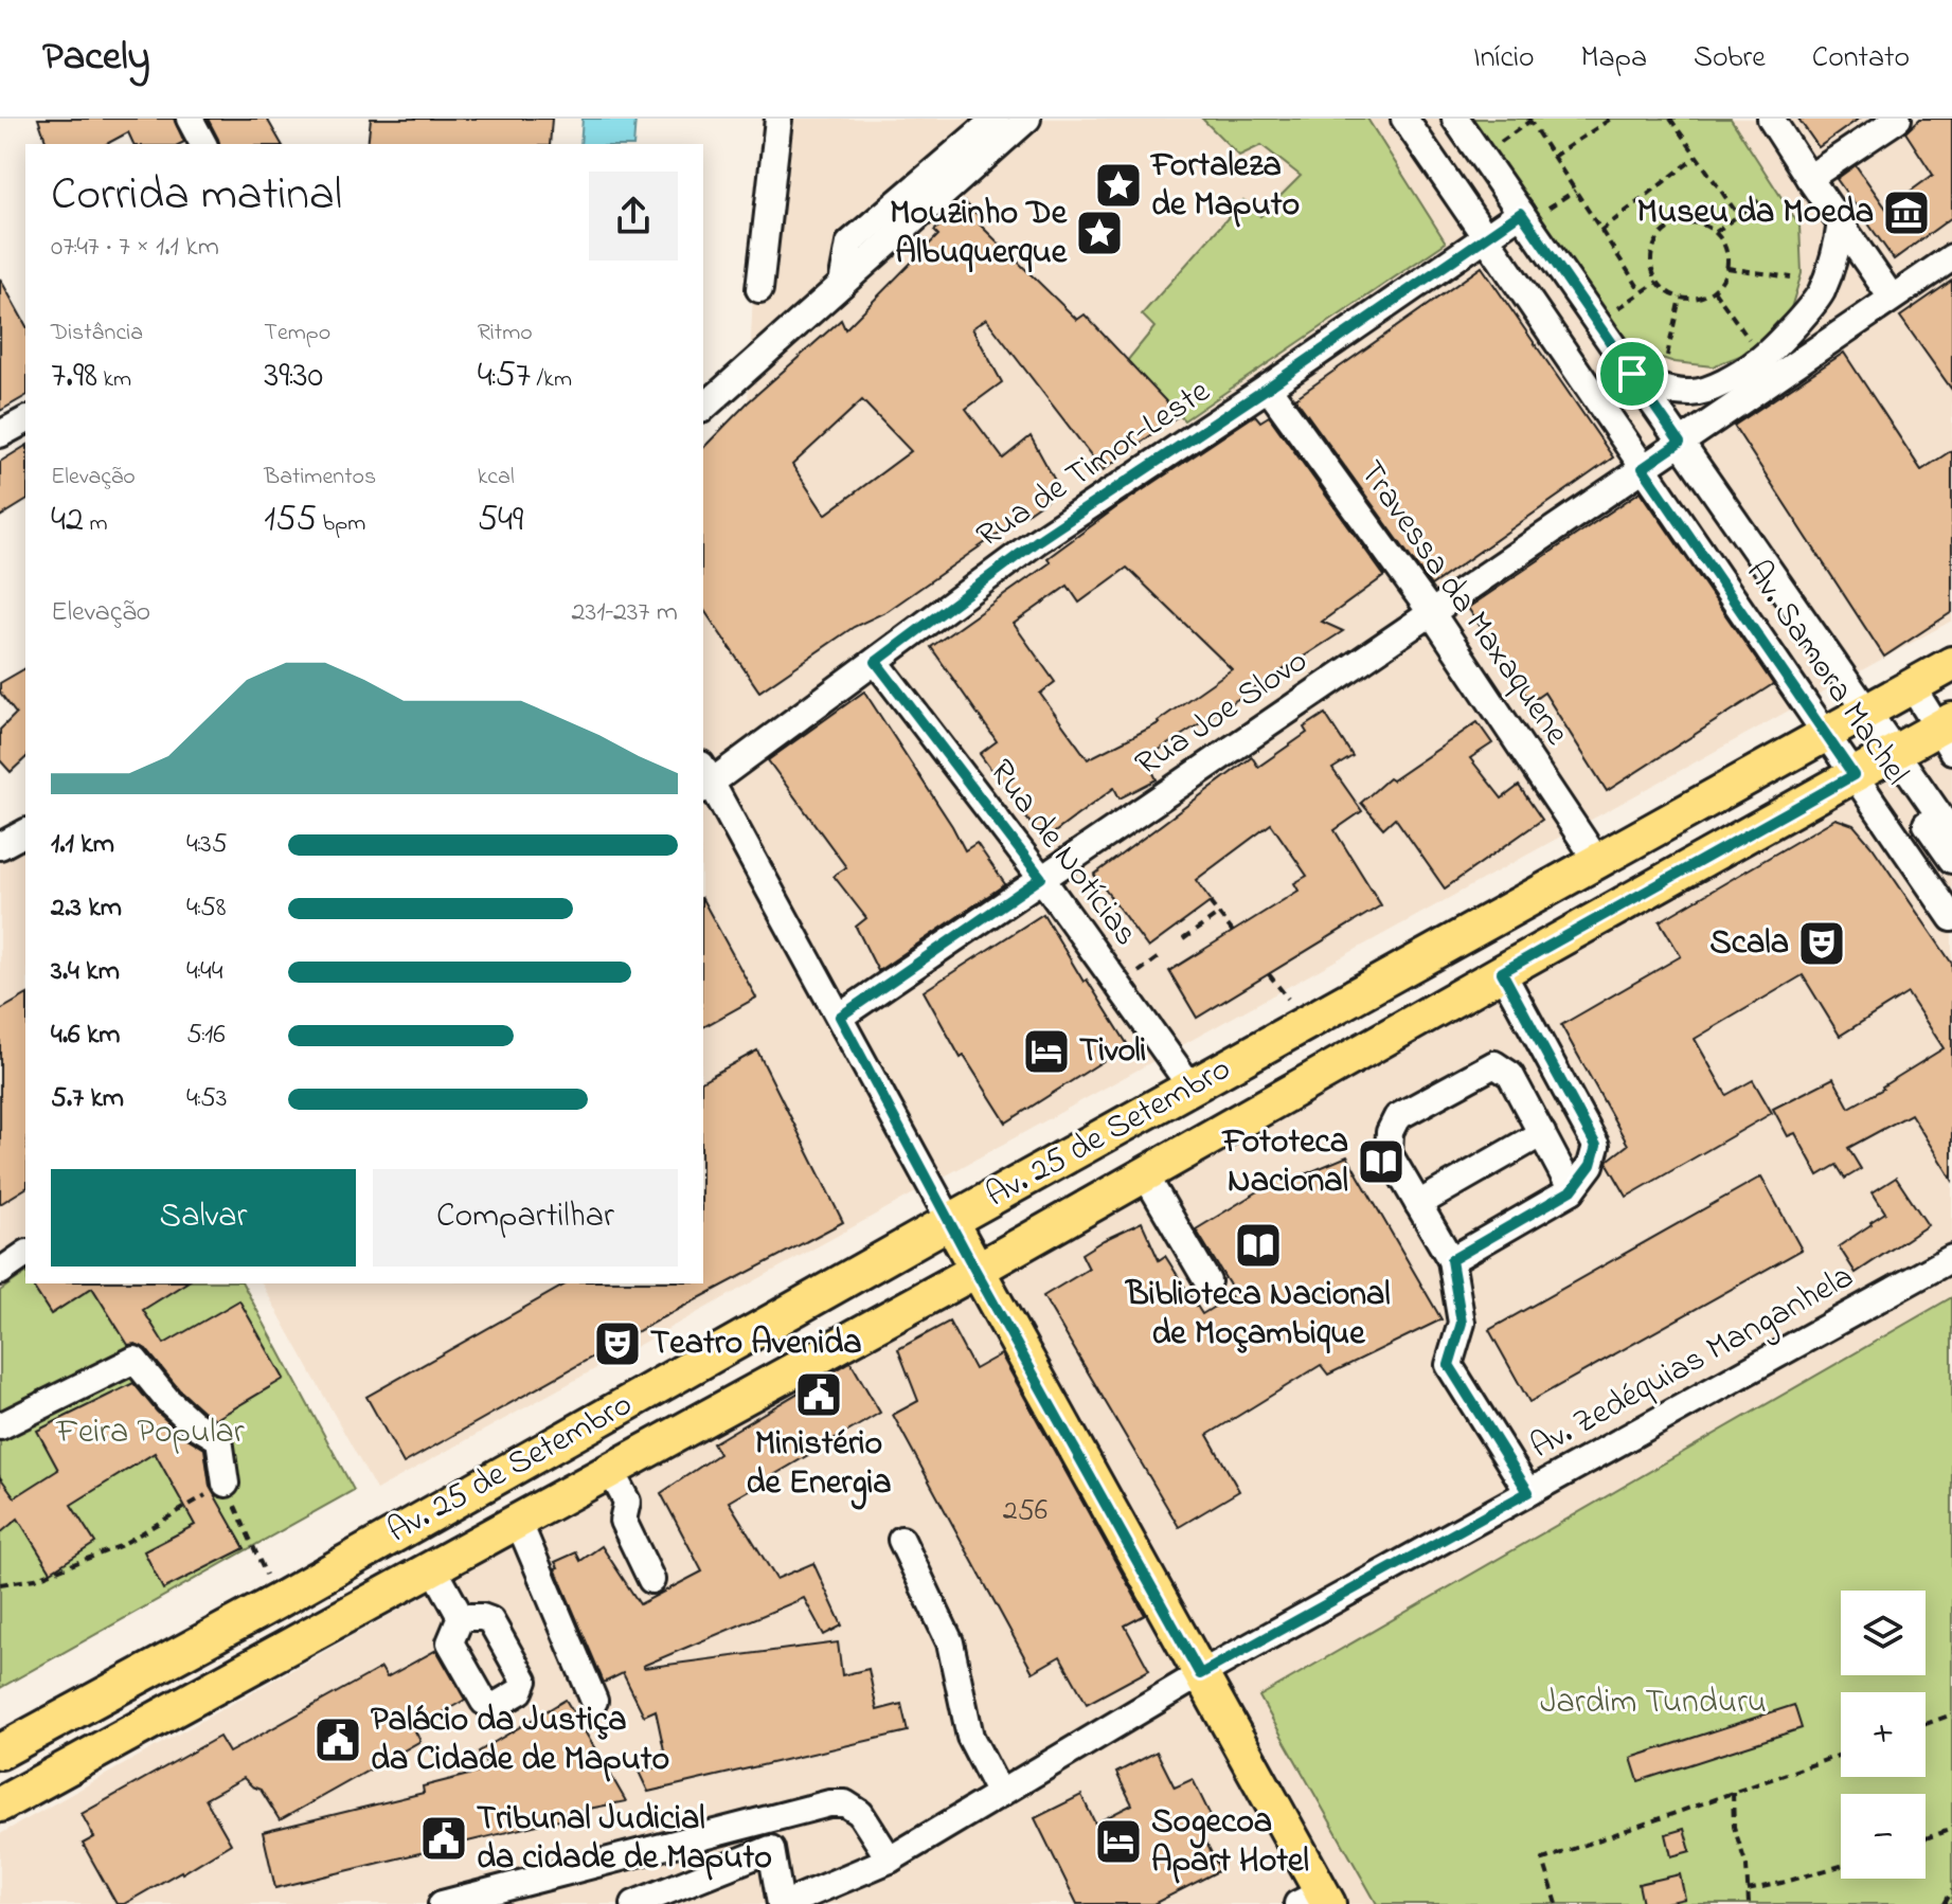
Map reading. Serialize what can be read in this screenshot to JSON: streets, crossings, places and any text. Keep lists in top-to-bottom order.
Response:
{
  "streets": {
    "main road": ["Av. 25 de Setembro"],
    "street": [
      "Rua de Timor-Leste",
      "Travessa da Maxaquene",
      "Av. Samora Machel",
      "Rua Joe Slovo",
      "Rua de Notícias",
      "Av. Zedéquias Manganhela"
    ]
  },
  "crossings": [
    ["Rua de Timor-Leste", "Travessa da Maxaquene"],
    ["Rua de Timor-Leste", "Av. Samora Machel"],
    ["Rua de Timor-Leste", "Rua de Notícias"],
    ["Travessa da Maxaquene", "Rua Joe Slovo"],
    ["Travessa da Maxaquene", "Av. 25 de Setembro"],
    ["Av. Samora Machel", "Rua Joe Slovo"],
    ["Av. Samora Machel", "Av. 25 de Setembro"],
    ["Rua Joe Slovo", "Rua de Notícias"],
    ["Rua de Notícias", "Av. 25 de Setembro"]
  ],
  "parks": ["Feira Popular", "Jardim Tunduru"],
  "places": {
    "place": ["Fortaleza de Maputo", "Mouzinho De Albuquerque"],
    "museum": ["Museu da Moeda"],
    "theatre": ["Scala", "Teatro Avenida"],
    "hotel": ["Tivoli", "Sogecoa Apart Hotel"],
    "library": ["Fototeca Nacional", "Biblioteca Nacional de Moçambique"],
    "public building": ["Ministério de Energia", "Palácio da Justiça da Cidade de Maputo", "Tribunal Judicial da cidade de Maputo"]
  },
  "house_numbers": ["256"],
  "page": {
    "header": "Pacely",
    "nav": [
      "Início",
      "Mapa",
      "Sobre",
      "Contato"
    ],
    "heading": ["Corrida matinal", "07:47 · 7 × 1.1 km"],
    "stats": [
      ["Distância", "7.98 km"],
      ["Tempo", "39:30"],
      ["Ritmo", "4:57 /km"],
      ["Elevação", "42 m"],
      ["Batimentos", "155 bpm"],
      ["kcal", "549"]
    ],
    "chart": ["Elevação", "231–237 m"],
    "list": [
      {
        "name": "1.1 km",
        "note": "4:35"
      },
      {
        "name": "2.3 km",
        "note": "4:58"
      },
      {
        "name": "3.4 km",
        "note": "4:44"
      },
      {
        "name": "4.6 km",
        "note": "5:16"
      },
      {
        "name": "5.7 km",
        "note": "4:53"
      }
    ],
    "buttons": ["Salvar", "Compartilhar"],
    "map_buttons": ["+", "−"]
  }
}
